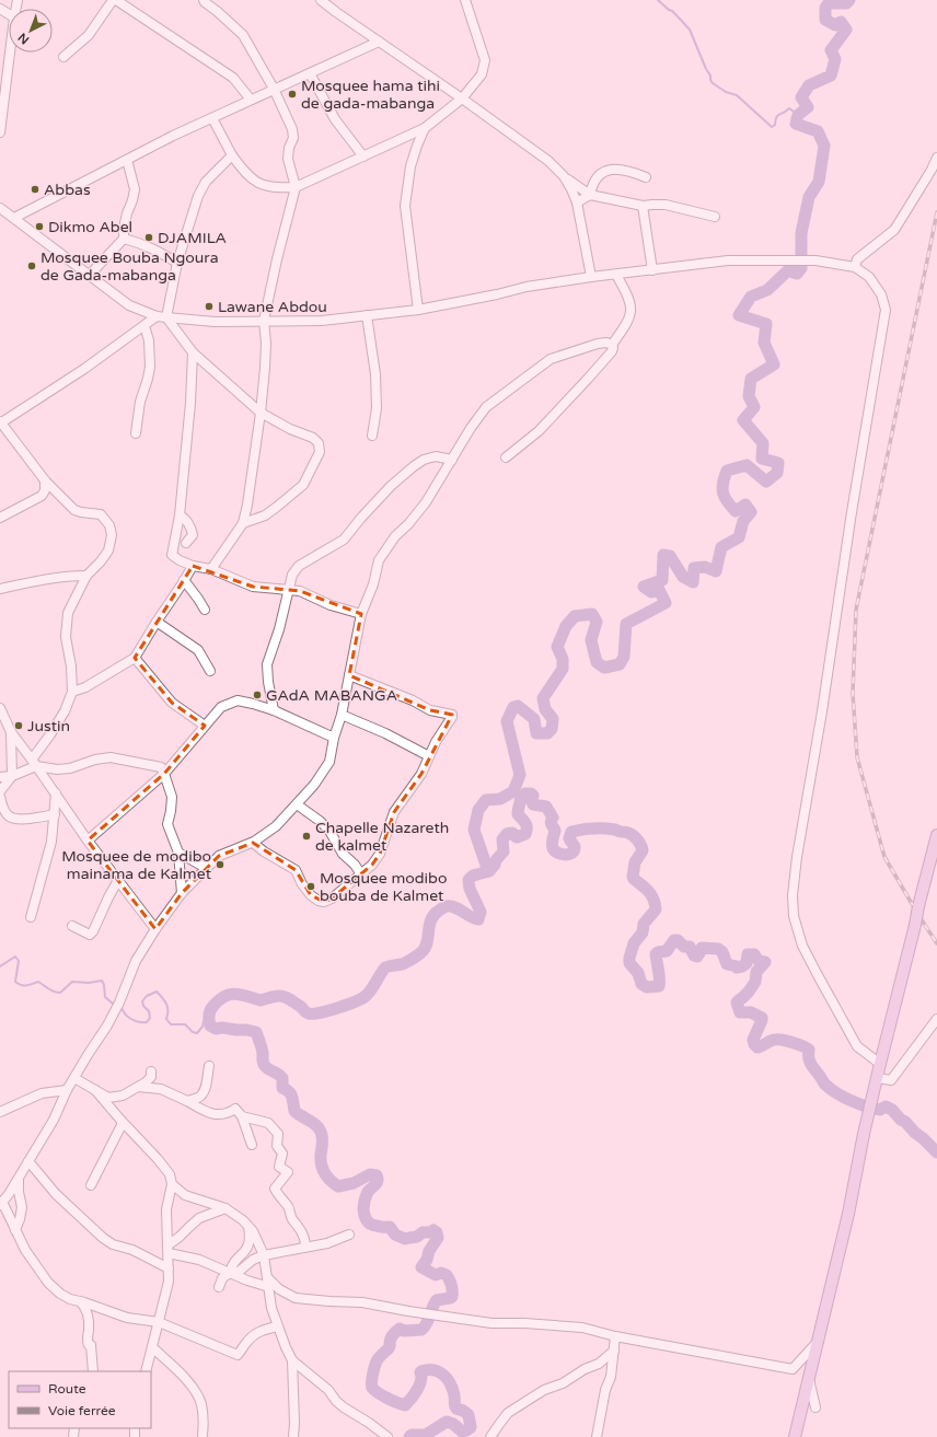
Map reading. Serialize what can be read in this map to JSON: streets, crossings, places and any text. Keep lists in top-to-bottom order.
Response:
{
  "places": [
    "Mosquee hama tihi de gada-mabanga",
    "Abbas",
    "Dikmo Abel",
    "DJAMILA",
    "Mosquee Bouba Ngoura de Gada-mabanga",
    "Lawane Abdou",
    "GAdA MABANGA",
    "Justin",
    "Chapelle Nazareth de kalmet",
    "Mosquee de modibo mainama de Kalmet",
    "Mosquee modibo bouba de Kalmet"
  ],
  "legend": ["Route", "Voie ferrée"],
  "north": "bottom left"
}
